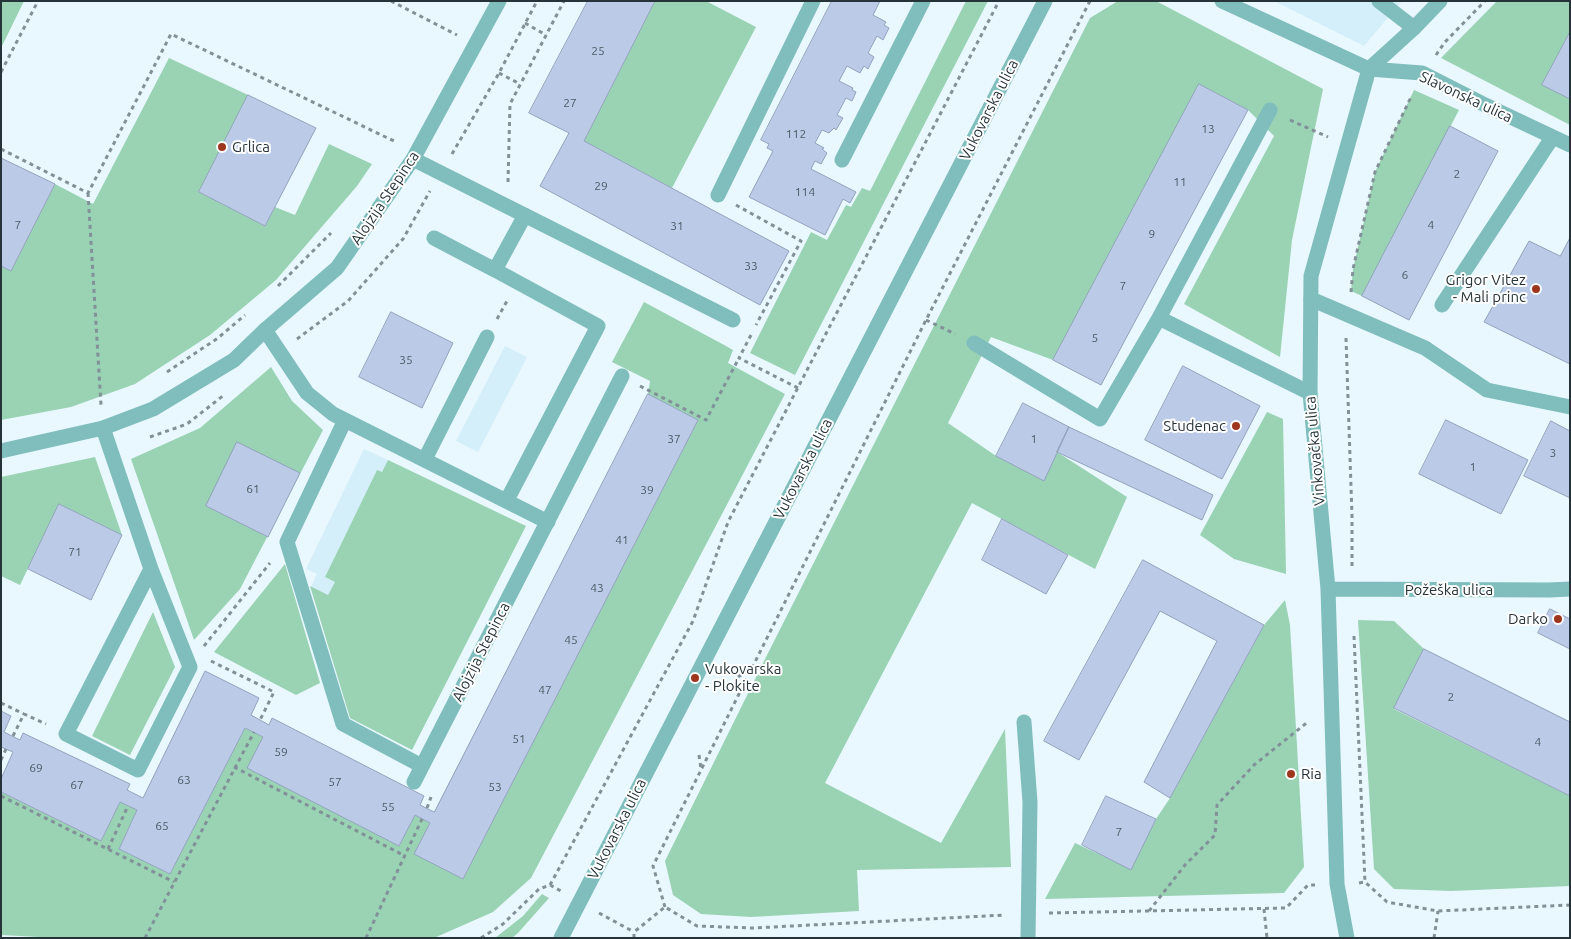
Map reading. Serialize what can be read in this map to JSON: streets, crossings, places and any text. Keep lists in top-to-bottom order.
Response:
{
  "streets": {
    "street": [
      "Slavonska ulica",
      "Vukovarska ulica",
      "Alojzija Stepinca",
      "Vinkovačka ulica",
      "Požeška ulica"
    ]
  },
  "crossings": [
    ["Slavonska ulica", "Vinkovačka ulica"],
    ["Vinkovačka ulica", "Požeška ulica"]
  ],
  "places": [
    "Grlica",
    "Grigor Vitez - Mali princ",
    "Studenac",
    "Darko",
    "Vukovarska - Plokite",
    "Ria"
  ],
  "house_numbers": [
    "25",
    "27",
    "13",
    "112",
    "2",
    "11",
    "29",
    "114",
    "7",
    "4",
    "31",
    "9",
    "33",
    "6",
    "7",
    "5",
    "35",
    "37",
    "1",
    "3",
    "1",
    "61",
    "39",
    "41",
    "71",
    "43",
    "45",
    "47",
    "2",
    "51",
    "4",
    "59",
    "69",
    "63",
    "57",
    "67",
    "53",
    "55",
    "65",
    "7"
  ]
}
